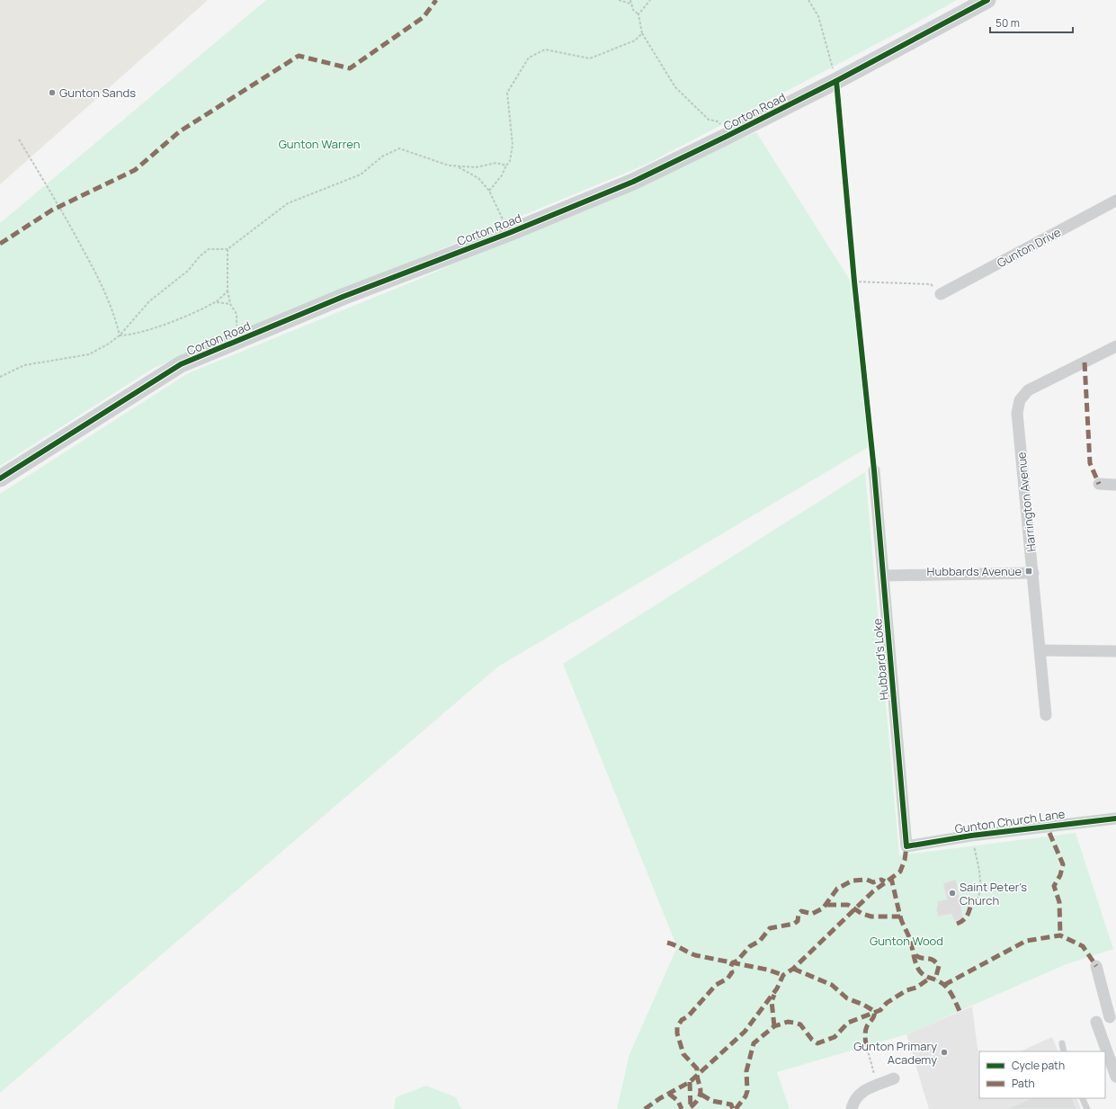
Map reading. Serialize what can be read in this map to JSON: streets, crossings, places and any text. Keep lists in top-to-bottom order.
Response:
{
  "streets": {
    "main road": ["Corton Road"],
    "street": [
      "Gunton Drive",
      "Harrington Avenue",
      "Hubbard's Loke",
      "Gunton Church Lane"
    ]
  },
  "crossings": [
    ["Hubbard's Loke", "Gunton Church Lane"]
  ],
  "parks": ["Gunton Warren", "Gunton Wood"],
  "places": {
    "other": ["Gunton Sands", "Saint Peter's Church", "Gunton Primary Academy"],
    "transit": ["Hubbards Avenue"]
  },
  "legend": ["Cycle path", "Path"],
  "scale_bar": "50 m"
}
